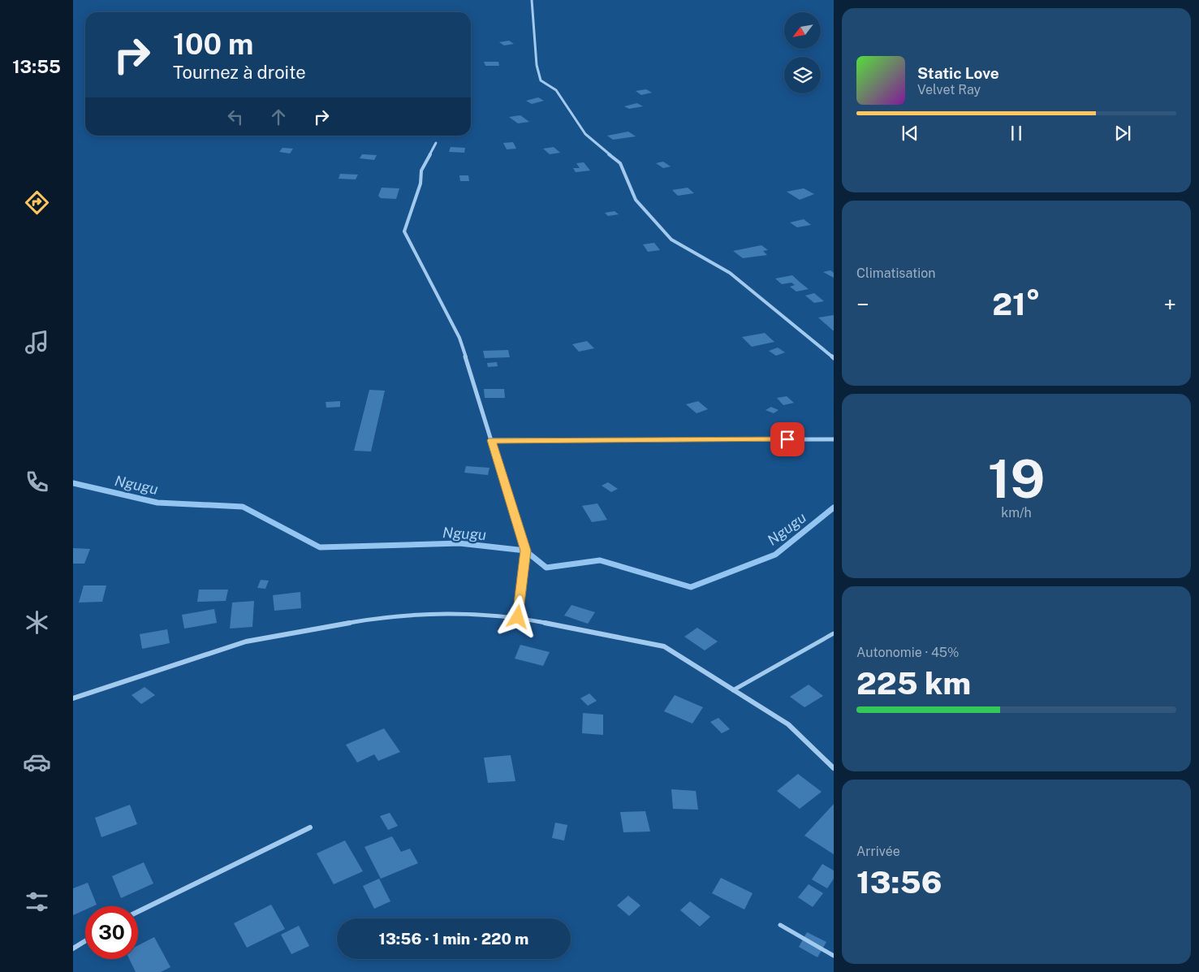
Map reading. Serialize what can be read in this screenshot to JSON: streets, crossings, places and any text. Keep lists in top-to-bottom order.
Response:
{
  "water": ["Ngugu"],
  "north": "bottom left",
  "page": {
    "tabs": "13:55",
    "turn": ["100 m", "Tournez à droite"],
    "song": ["Static Love", "Velvet Ray"],
    "tile": [
      "Climatisation",
      ["19", "km/h"],
      ["Autonomie · 45%", "225 km"],
      ["Arrivée", "13:56"]
    ],
    "heat": ["−", "21°", "+"],
    "limit": "30",
    "trip": "13:56 · 1 min · 220 m"
  }
}
